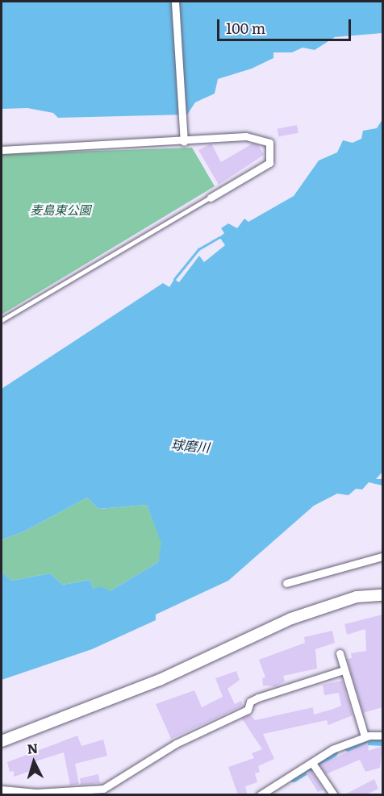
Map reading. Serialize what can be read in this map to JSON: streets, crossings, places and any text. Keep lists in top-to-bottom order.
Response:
{
  "water": ["球磨川"],
  "parks": ["麦島東公園"],
  "scale_bar": "100 m",
  "north": "top"
}
